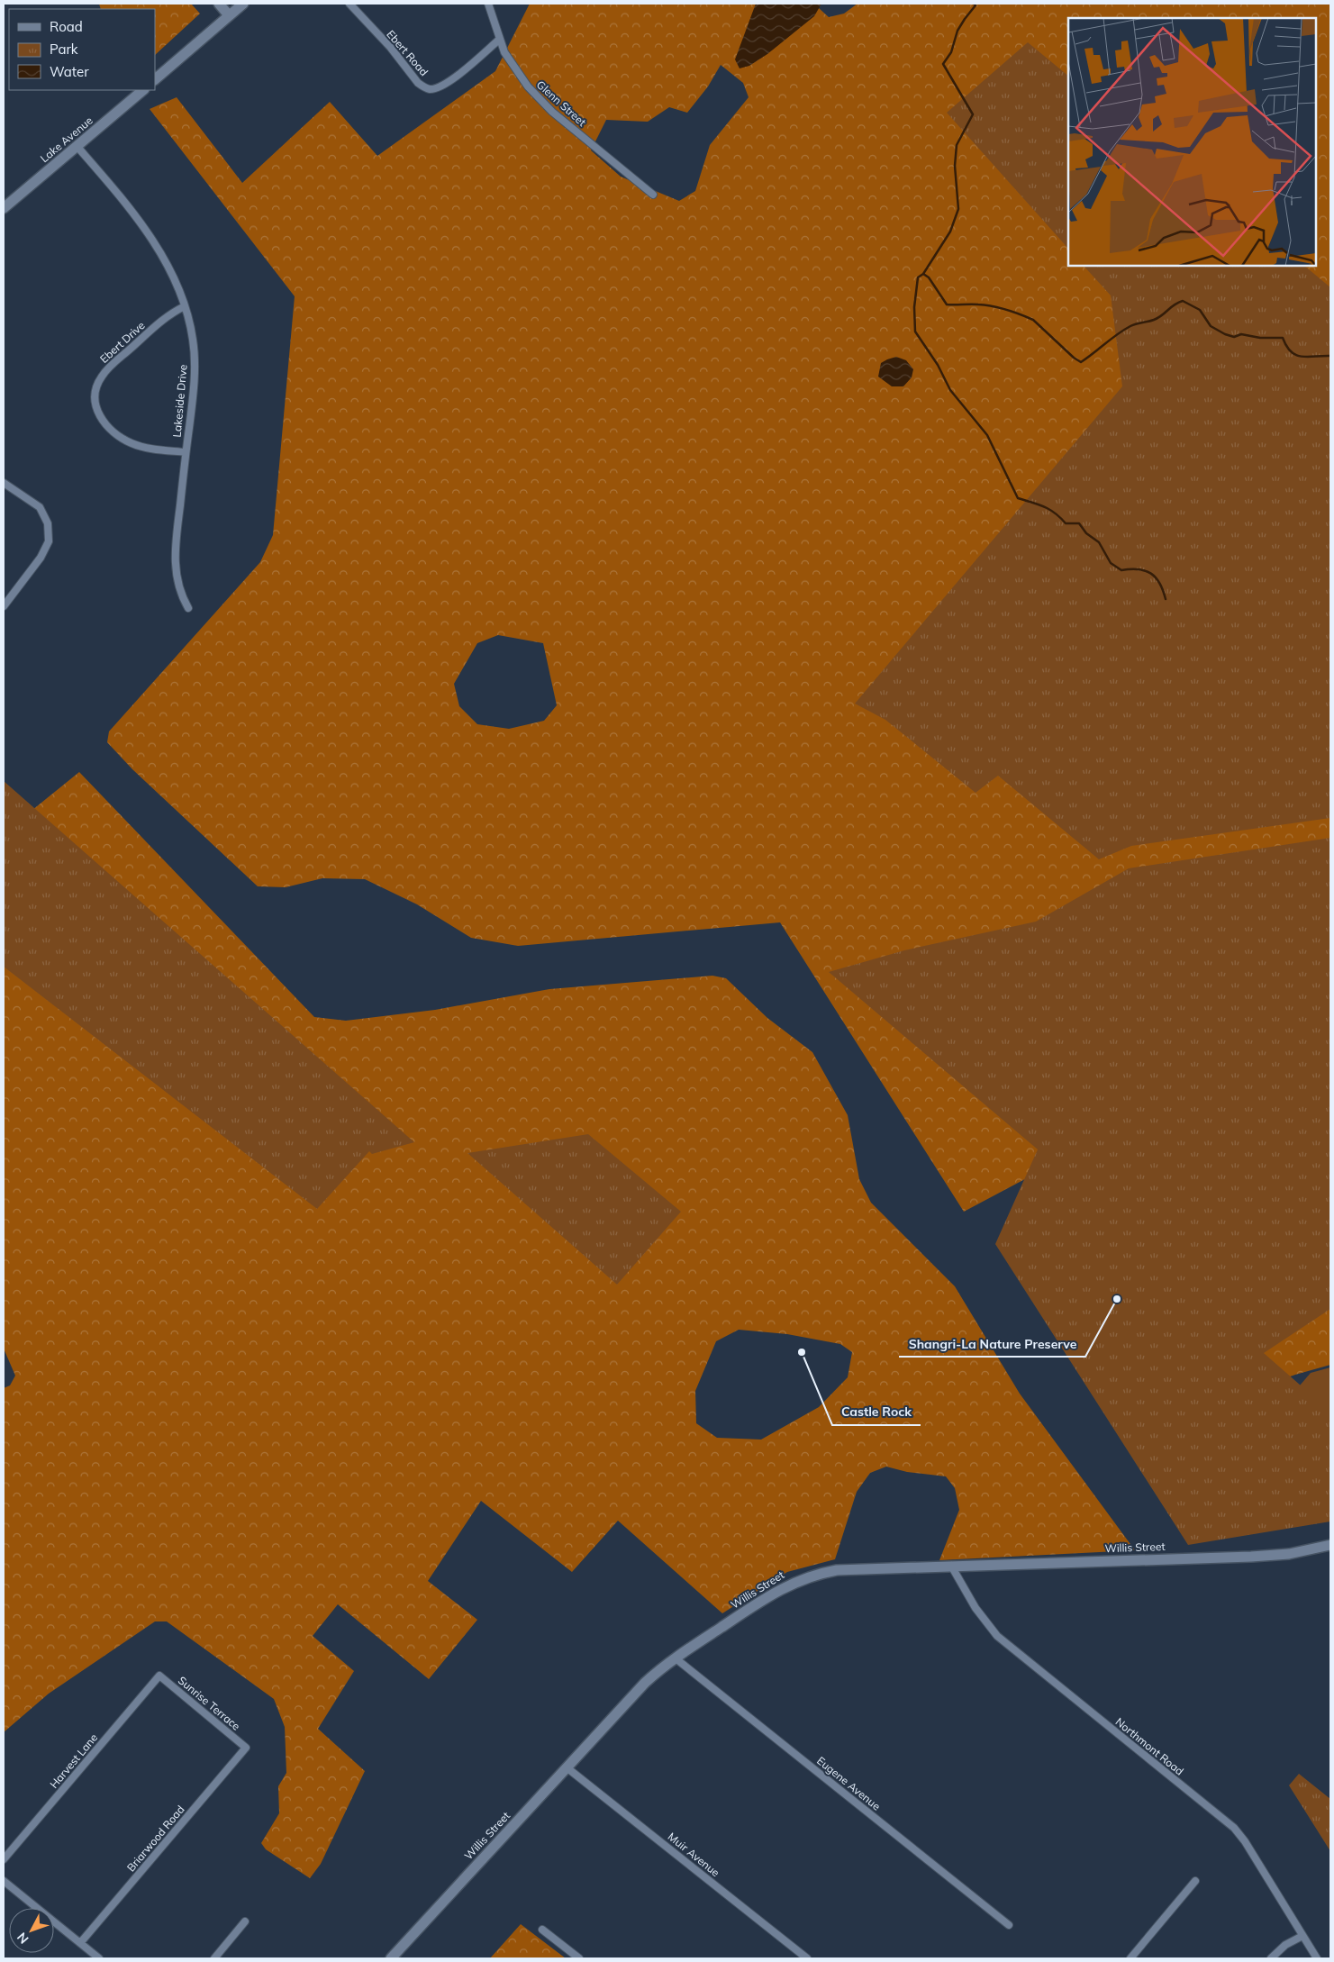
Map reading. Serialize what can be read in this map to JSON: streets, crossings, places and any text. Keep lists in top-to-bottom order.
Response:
{
  "streets": {
    "main road": ["Lake Avenue", "Willis Street"],
    "street": [
      "Ebert Road",
      "Glenn Street",
      "Ebert Drive",
      "Lakeside Drive",
      "Sunrise Terrace",
      "Northmont Road",
      "Harvest Lane",
      "Eugene Avenue",
      "Briarwood Road",
      "Muir Avenue"
    ]
  },
  "crossings": [
    ["Ebert Road", "Glenn Street"],
    ["Lake Avenue", "Lakeside Drive"],
    ["Ebert Drive", "Lakeside Drive"],
    ["Willis Street", "Northmont Road"],
    ["Willis Street", "Eugene Avenue"],
    ["Willis Street", "Muir Avenue"],
    ["Sunrise Terrace", "Harvest Lane"],
    ["Sunrise Terrace", "Briarwood Road"]
  ],
  "places": ["Shangri-La Nature Preserve", "Castle Rock"],
  "legend": ["Road", "Park", "Water"],
  "north": "bottom left"
}
